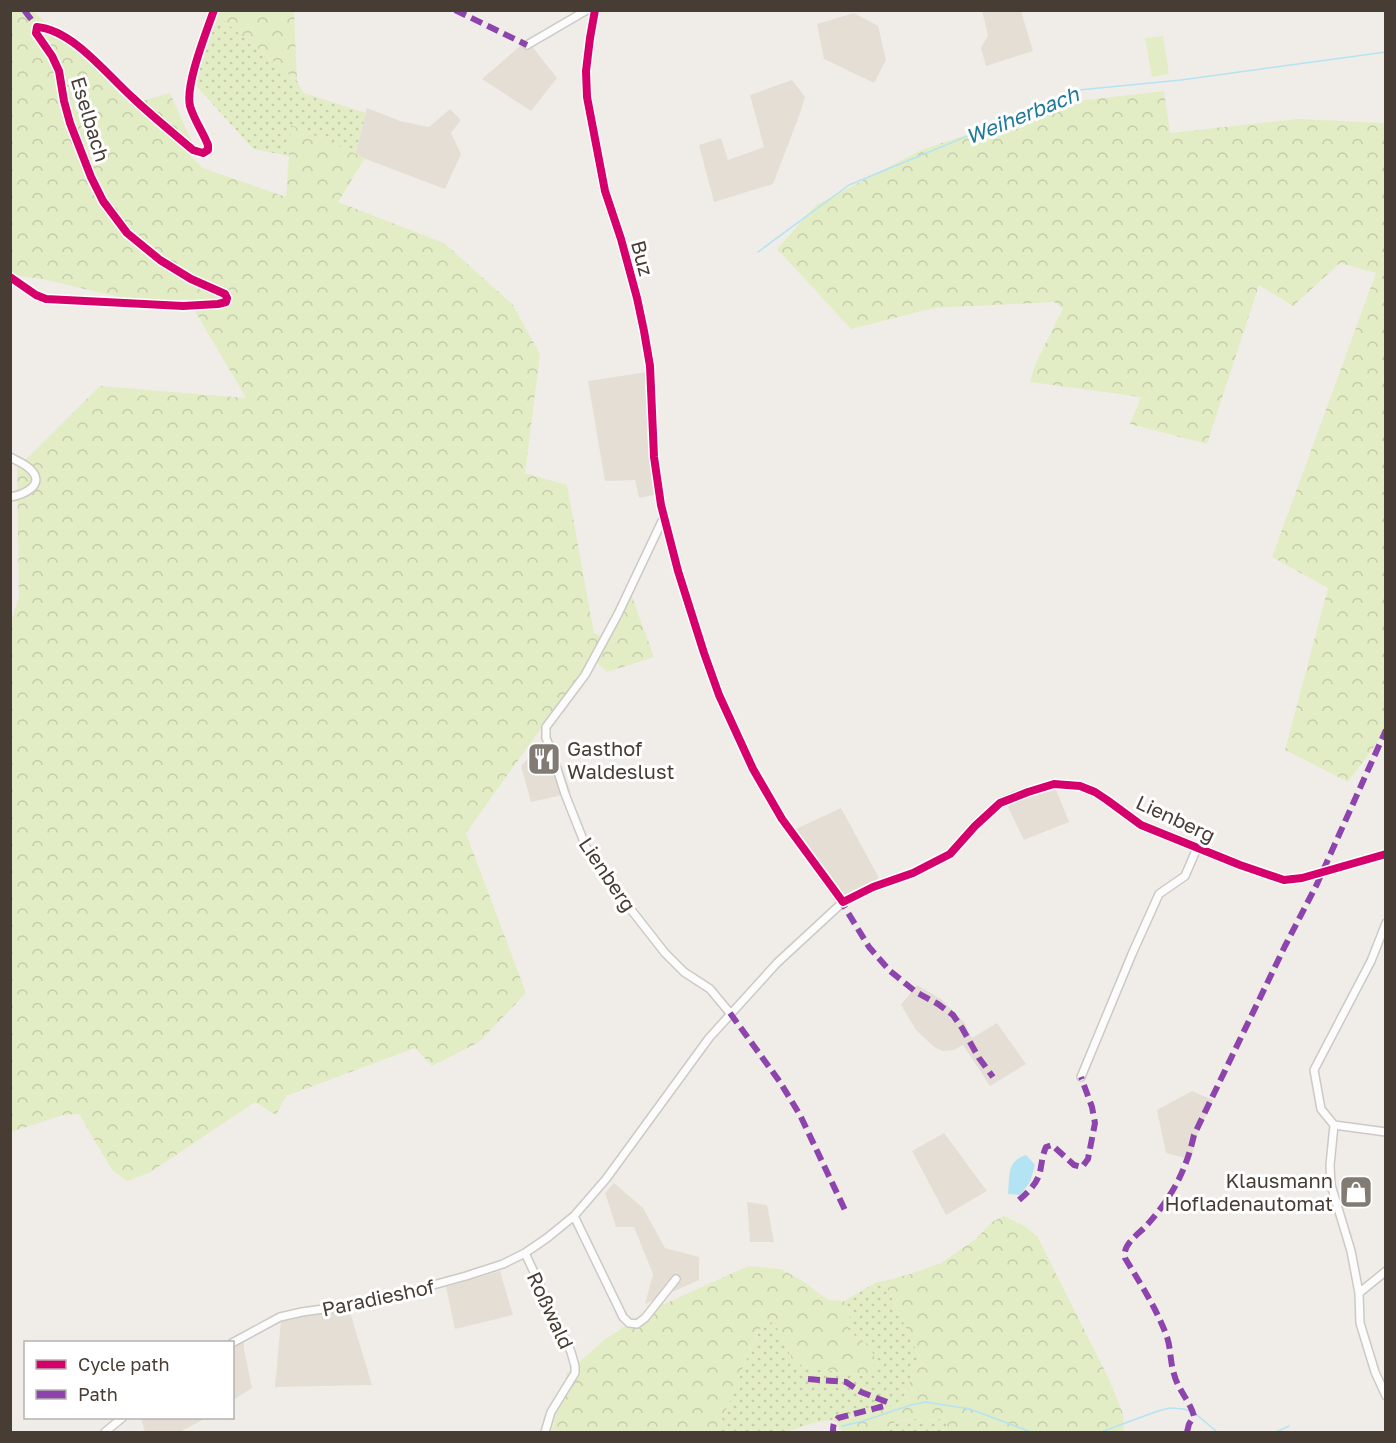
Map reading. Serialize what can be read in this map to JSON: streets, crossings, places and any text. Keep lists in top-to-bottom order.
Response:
{
  "streets": {
    "street": [
      "Eselbach",
      "Buz",
      "Lienberg",
      "Paradieshof",
      "Roßwald"
    ]
  },
  "crossings": [
    ["Buz", "Lienberg"],
    ["Lienberg", "Paradieshof"],
    ["Lienberg", "Roßwald"],
    ["Paradieshof", "Roßwald"]
  ],
  "water": ["Weiherbach"],
  "places": {
    "restaurant": ["Gasthof Waldeslust"],
    "shop": ["Klausmann Hofladenautomat"]
  },
  "legend": ["Cycle path", "Path"]
}
